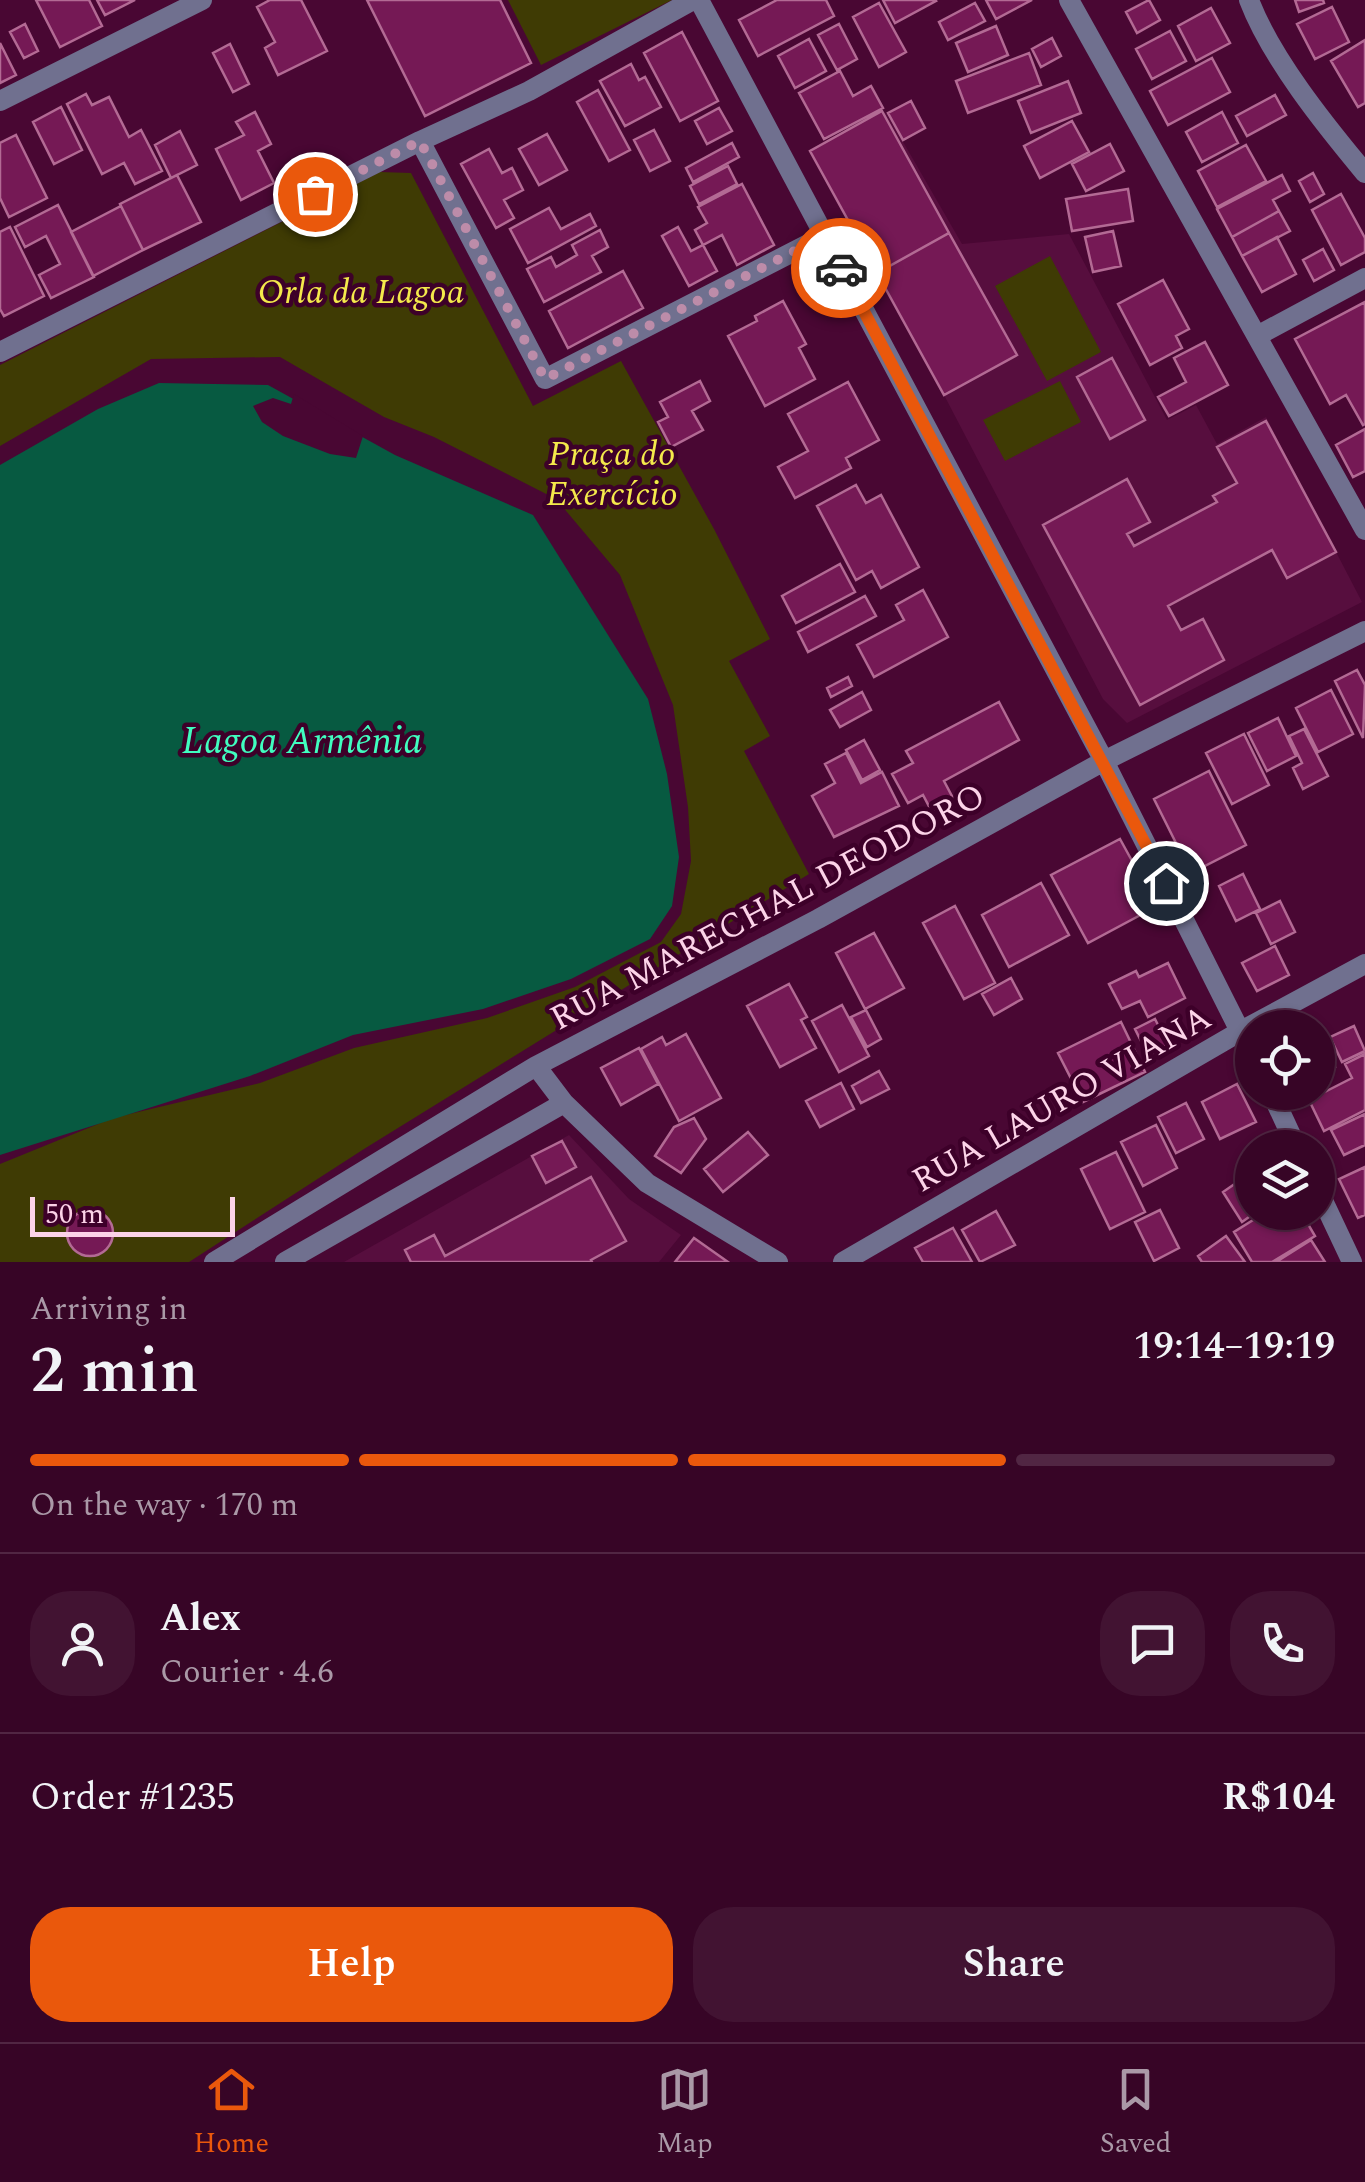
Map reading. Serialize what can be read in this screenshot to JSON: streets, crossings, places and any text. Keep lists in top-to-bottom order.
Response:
{
  "streets": {
    "street": ["RUA MARECHAL DEODORO", "RUA LAURO VIANA"]
  },
  "water": ["Lagoa Armênia"],
  "parks": ["Orla da Lagoa", "Praça do Exercício"],
  "scale_bar": "50 m",
  "page": {
    "scale": "50 m",
    "heading": ["2 min", "Arriving in", "19:14–19:19"],
    "panel": [
      "Alex",
      "Courier · 4.6",
      "Order #1235",
      "R$104"
    ],
    "bar": "On the way · 170 m",
    "buttons": ["Help", "Share"],
    "tabs": ["Home", "Map", "Saved"]
  }
}
